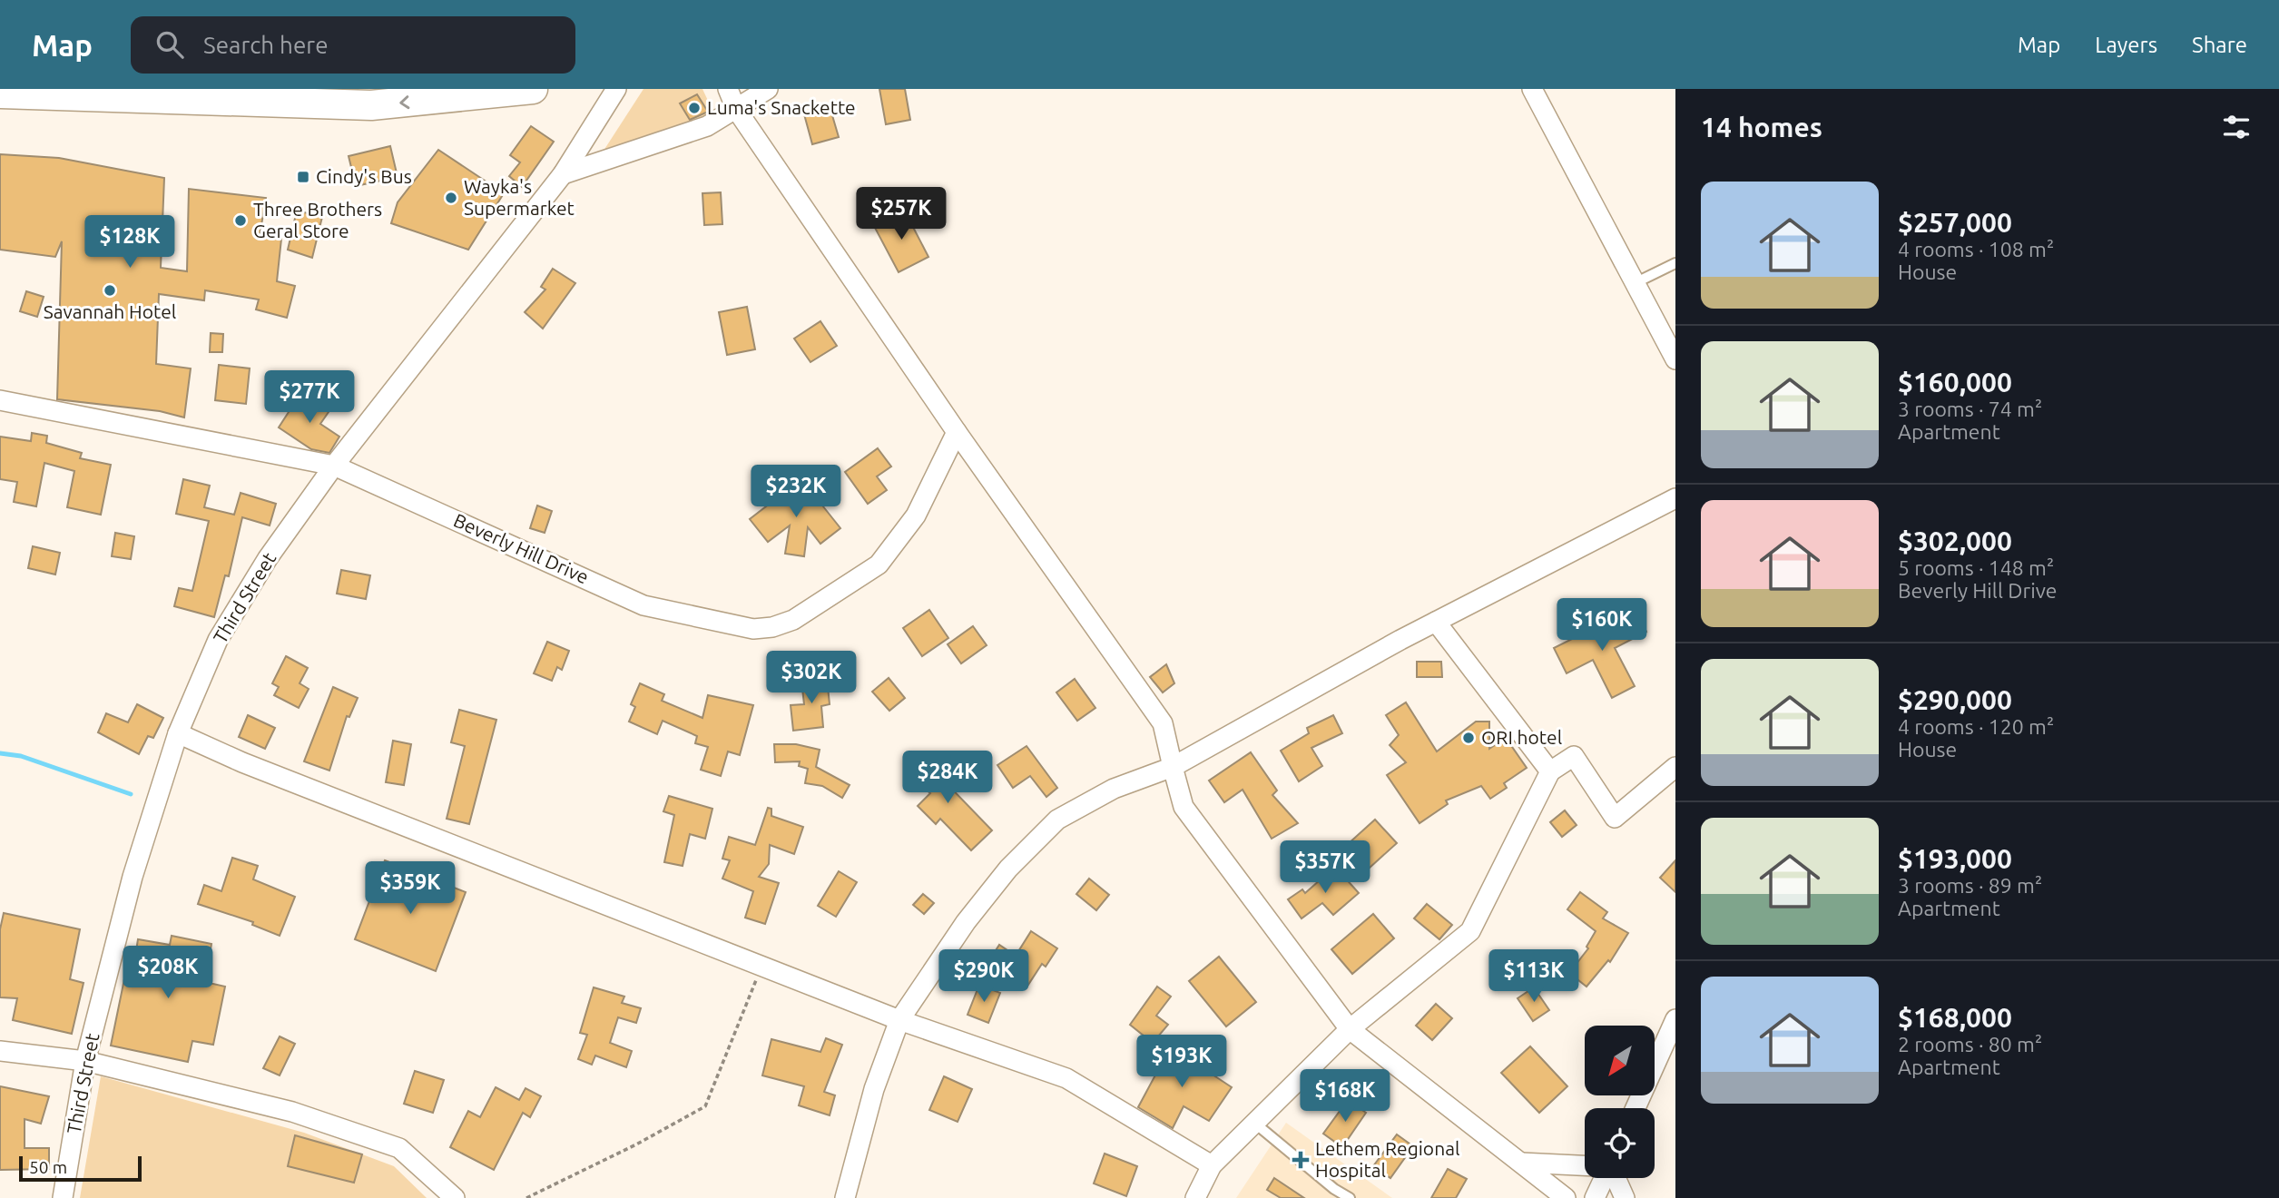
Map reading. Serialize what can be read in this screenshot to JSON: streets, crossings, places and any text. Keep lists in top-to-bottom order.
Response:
{
  "streets": {
    "street": ["Beverly Hill Drive", "Third Street"]
  },
  "crossings": [
    ["Beverly Hill Drive", "Third Street"]
  ],
  "places": {
    "other": [
      "Luma's Snackette",
      "Wayka's Supermarket",
      "Three Brothers Geral Store",
      "Savannah Hotel",
      "ORI hotel"
    ],
    "transit": ["Cindy's Bus"],
    "health": ["Lethem Regional Hospital"]
  },
  "scale_bar": "50 m",
  "north": "bottom left",
  "page": {
    "header": "Map",
    "search": "Search here",
    "nav": ["Map", "Layers", "Share"],
    "heading": "14 homes",
    "list": [
      {
        "name": "$257,000",
        "note": "4 rooms · 108 m² · House"
      },
      {
        "name": "$160,000",
        "note": "3 rooms · 74 m² · Apartment"
      },
      {
        "name": "$302,000",
        "note": "5 rooms · 148 m² · Beverly Hill Drive"
      },
      {
        "name": "$290,000",
        "note": "4 rooms · 120 m² · House"
      },
      {
        "name": "$193,000",
        "note": "3 rooms · 89 m² · Apartment"
      },
      {
        "name": "$168,000",
        "note": "2 rooms · 80 m² · Apartment"
      }
    ],
    "price": [
      "$257K",
      "$128K",
      "$277K",
      "$232K",
      "$160K",
      "$302K",
      "$284K",
      "$357K",
      "$359K",
      "$208K",
      "$290K",
      "$113K",
      "$193K",
      "$168K"
    ],
    "scale": "50 m"
  }
}
